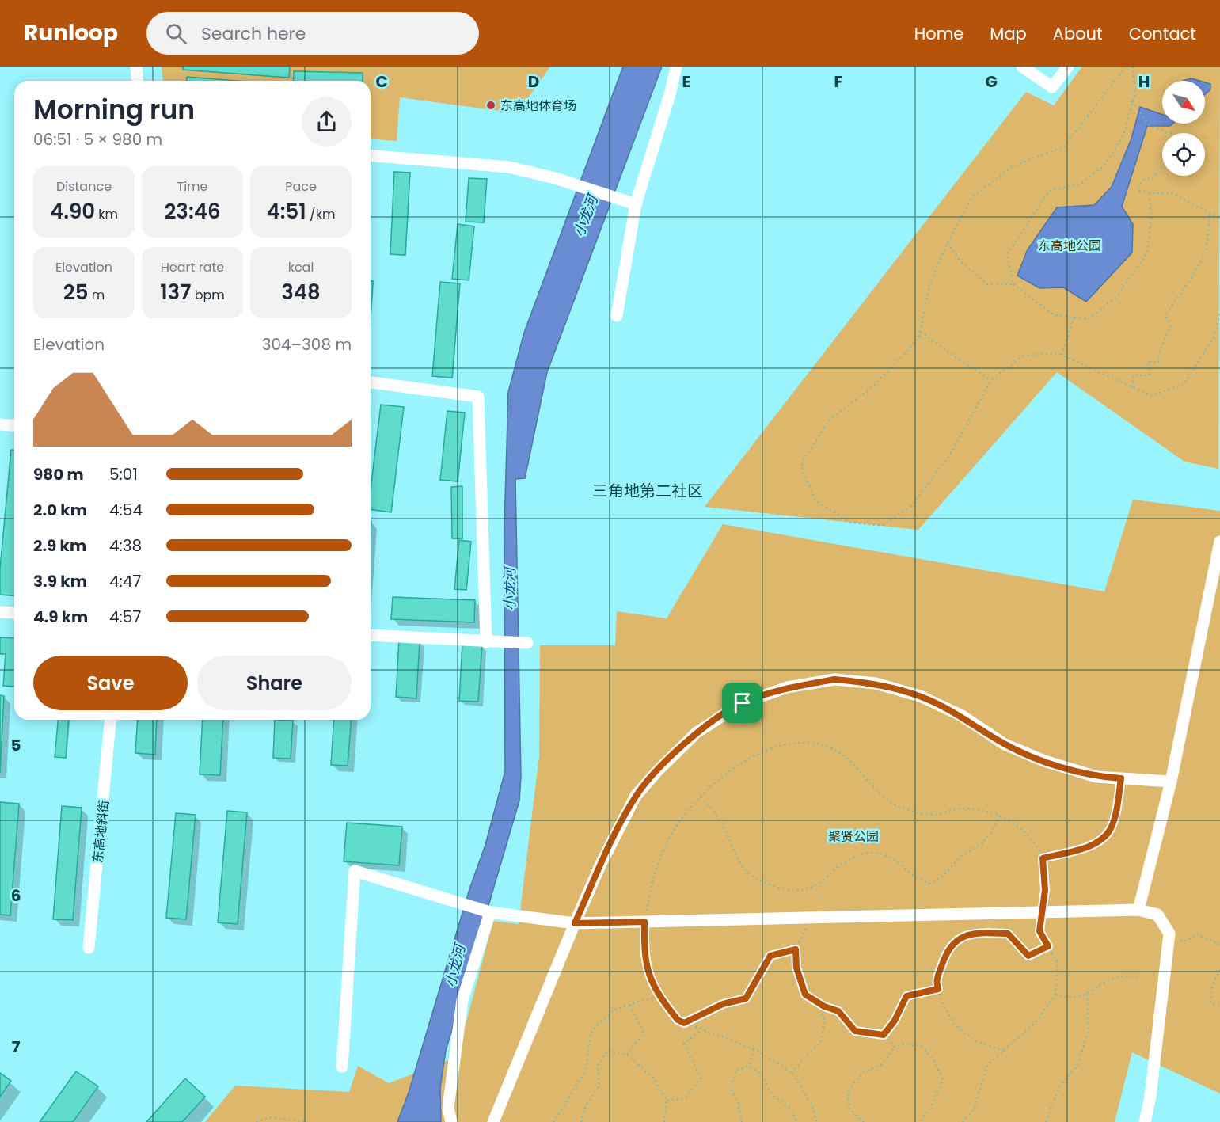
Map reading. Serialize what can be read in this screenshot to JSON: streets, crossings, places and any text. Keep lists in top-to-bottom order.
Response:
{
  "streets": {
    "street": ["东高地斜街"]
  },
  "districts": ["三角地第二社区"],
  "water": ["小龙河"],
  "parks": ["东高地公园", "聚贤公园"],
  "places": ["东高地体育场"],
  "north": "bottom right",
  "page": {
    "header": "Runloop",
    "search": "Search here",
    "nav": [
      "Home",
      "Map",
      "About",
      "Contact"
    ],
    "heading": ["Morning run", "06:51 · 5 × 980 m"],
    "stats": [
      ["Distance", "4.90 km"],
      ["Time", "23:46"],
      ["Pace", "4:51 /km"],
      ["Elevation", "25 m"],
      ["Heart rate", "137 bpm"],
      ["kcal", "348"]
    ],
    "chart": ["Elevation", "304–308 m"],
    "list": [
      {
        "name": "980 m",
        "note": "5:01"
      },
      {
        "name": "2.0 km",
        "note": "4:54"
      },
      {
        "name": "2.9 km",
        "note": "4:38"
      },
      {
        "name": "3.9 km",
        "note": "4:47"
      },
      {
        "name": "4.9 km",
        "note": "4:57"
      }
    ],
    "buttons": ["Save", "Share"]
  },
  "grid": {
    "columns": [
      "C",
      "D",
      "E",
      "F",
      "G",
      "H"
    ],
    "rows": ["5", "6", "7"]
  }
}
